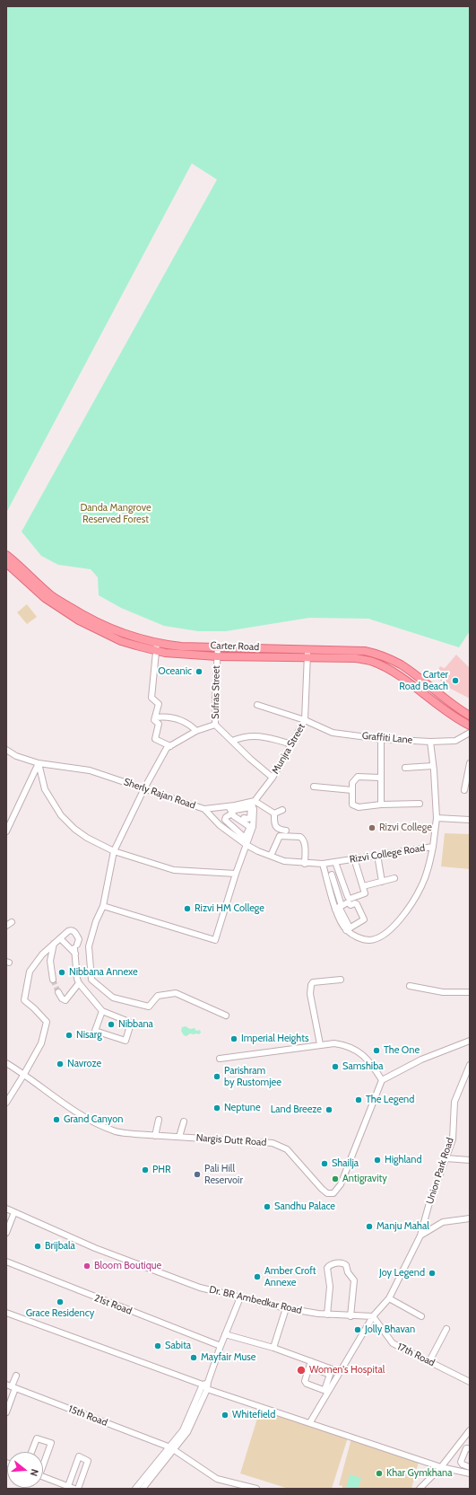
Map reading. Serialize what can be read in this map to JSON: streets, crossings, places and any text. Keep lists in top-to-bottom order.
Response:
{
  "streets": {
    "main road": ["Carter Road"],
    "street": [
      "Sufras Street",
      "Graffiti Lane",
      "Munjra Street",
      "Sherly Rajan Road",
      "Rizvi College Road",
      "Nargis Dutt Road",
      "Union Park Road",
      "Dr. BR Ambedkar Road",
      "21st Road",
      "17th Road",
      "15th Road"
    ]
  },
  "crossings": [
    ["Carter Road", "Sufras Street"],
    ["Carter Road", "Munjra Street"],
    ["Sufras Street", "Munjra Street"],
    ["Graffiti Lane", "Munjra Street"],
    ["Graffiti Lane", "Rizvi College Road"],
    ["Sherly Rajan Road", "Rizvi College Road"],
    ["Dr. BR Ambedkar Road", "17th Road"]
  ],
  "parks": ["Danda Mangrove Reserved Forest"],
  "places": [
    "Oceanic",
    "Carter Road Beach",
    "Rizvi College",
    "Rizvi HM College",
    "Nibbana Annexe",
    "Nibbana",
    "Nisarg",
    "Imperial Heights",
    "The One",
    "Navroze",
    "Samshiba",
    "Parishram by Rustomjee",
    "The Legend",
    "Neptune",
    "Land Breeze",
    "Grand Canyon",
    "Highland",
    "Shailja",
    "PHR",
    "Pali Hill Reservoir",
    "Antigravity",
    "Sandhu Palace",
    "Manju Mahal",
    "Brijbala",
    "Bloom Boutique",
    "Joy Legend",
    "Amber Croft Annexe",
    "Grace Residency",
    "Jolly Bhavan",
    "Sabita",
    "Mayfair Muse",
    "Women's Hospital",
    "Whitefield",
    "Khar Gymkhana"
  ],
  "north": "right"
}
